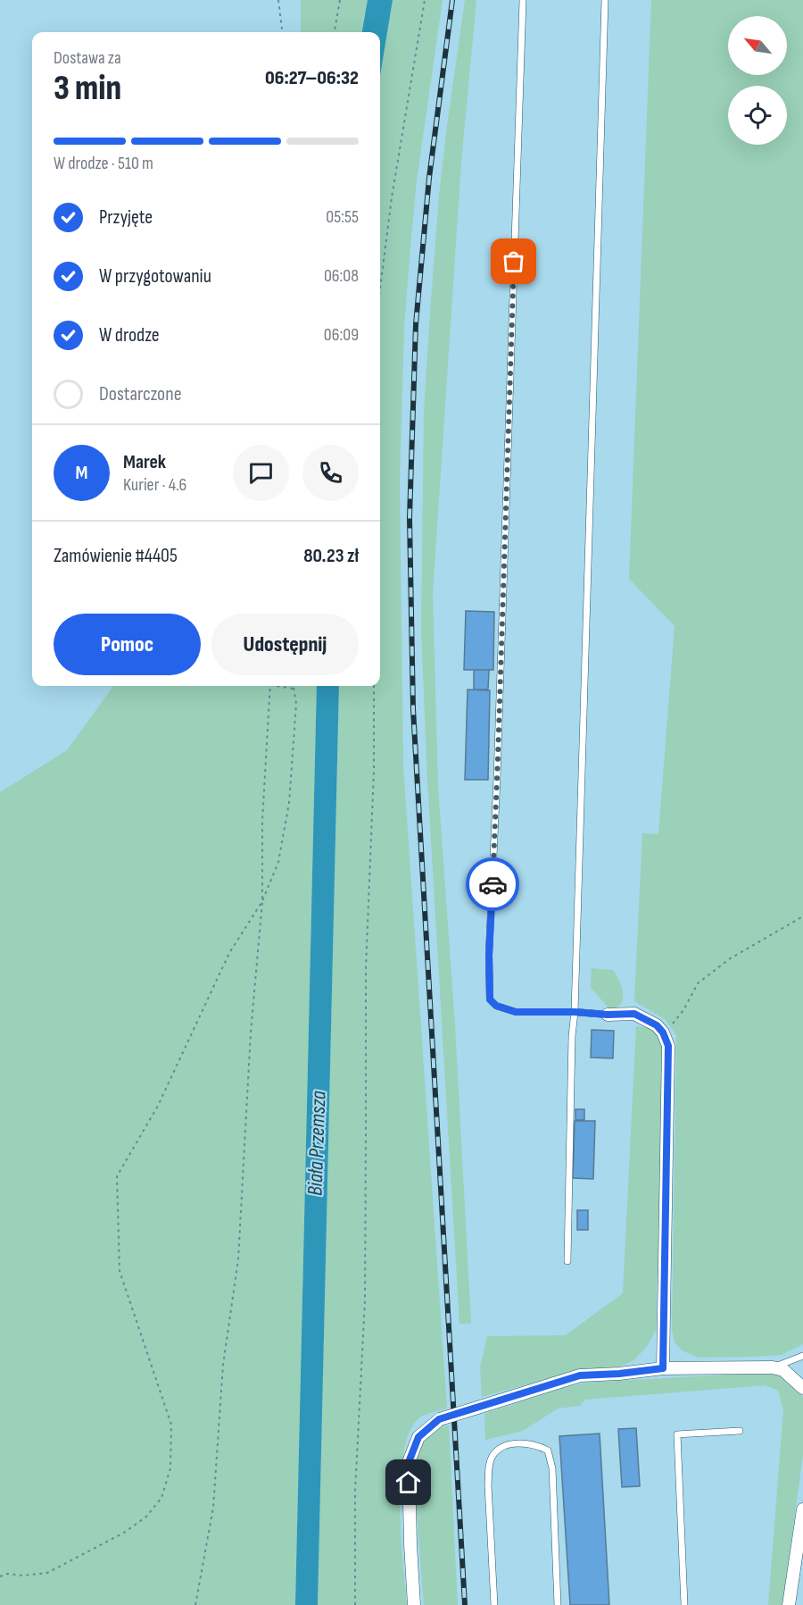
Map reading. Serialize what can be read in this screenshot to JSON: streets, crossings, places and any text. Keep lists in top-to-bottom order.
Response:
{
  "water": ["Biała Przemsza"],
  "north": "top left",
  "page": {
    "heading": ["3 min", "Dostawa za", "06:27–06:32"],
    "panel": [
      "Marek",
      "Kurier · 4.6",
      "Zamówienie #4405",
      "80.23 zł"
    ],
    "bar": "W drodze · 510 m",
    "list": [
      ["Przyjęte", "05:55"],
      ["W przygotowaniu", "06:08"],
      ["W drodze", "06:09"],
      "Dostarczone"
    ],
    "round": "M",
    "buttons": ["Pomoc", "Udostępnij"]
  }
}
